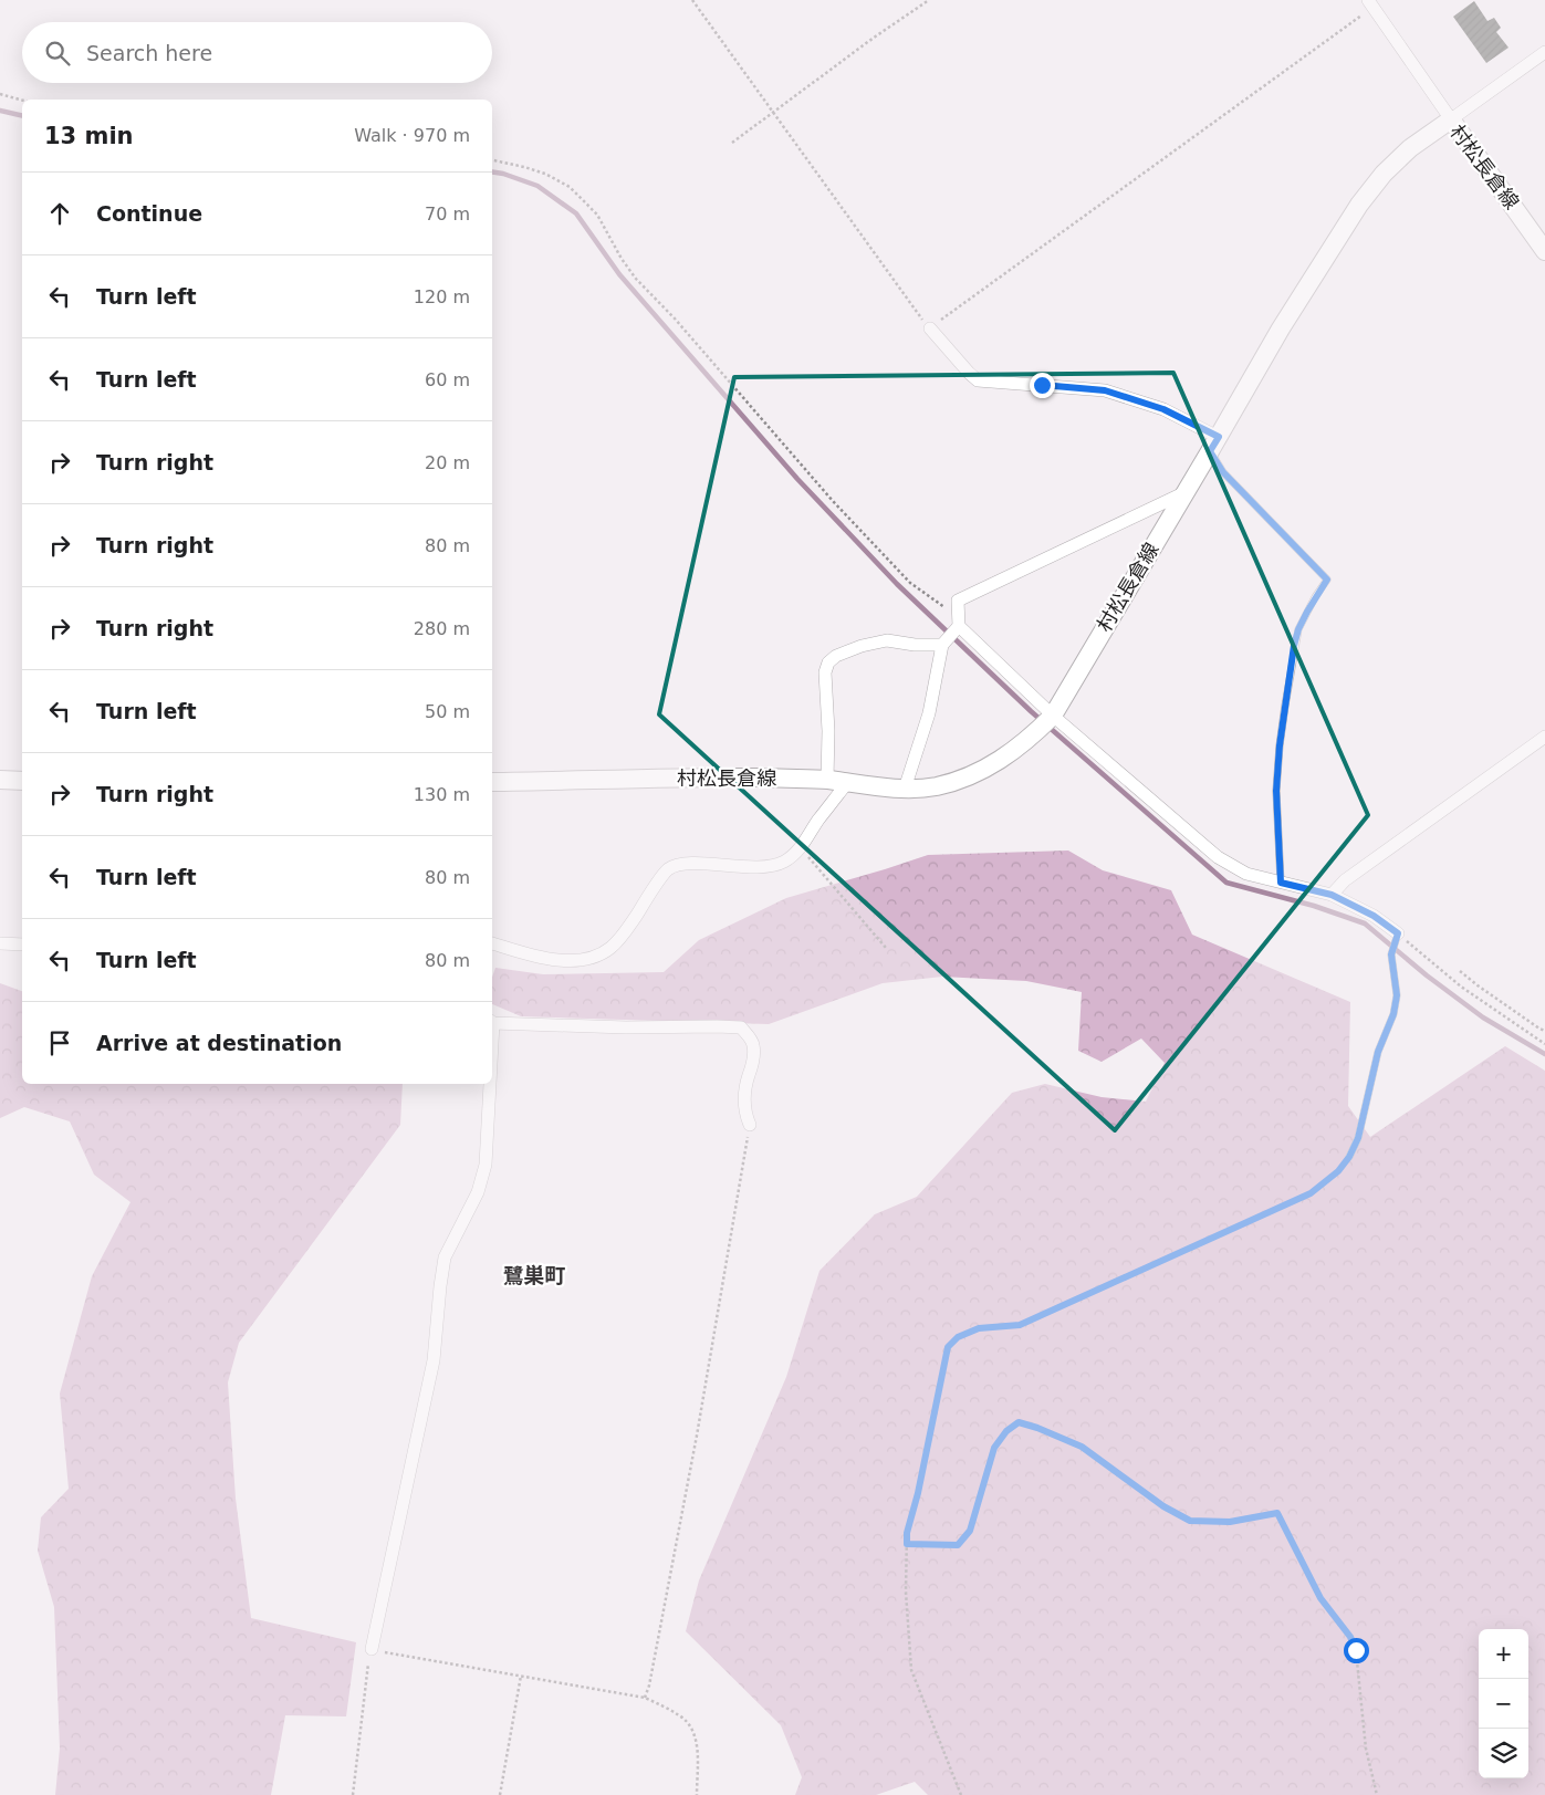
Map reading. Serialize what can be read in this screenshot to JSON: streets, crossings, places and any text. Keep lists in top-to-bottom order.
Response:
{
  "streets": {
    "main road": ["村松長倉線"]
  },
  "districts": ["鷺巣町"],
  "page": {
    "search": "Search here",
    "heading": ["13 min", "Walk · 970 m"],
    "list": [
      ["Continue", "70 m"],
      ["Turn left", "120 m"],
      ["Turn left", "60 m"],
      ["Turn right", "20 m"],
      ["Turn right", "80 m"],
      ["Turn right", "280 m"],
      ["Turn left", "50 m"],
      ["Turn right", "130 m"],
      ["Turn left", "80 m"],
      ["Turn left", "80 m"],
      "Arrive at destination"
    ],
    "map_buttons": ["+", "−"]
  }
}
